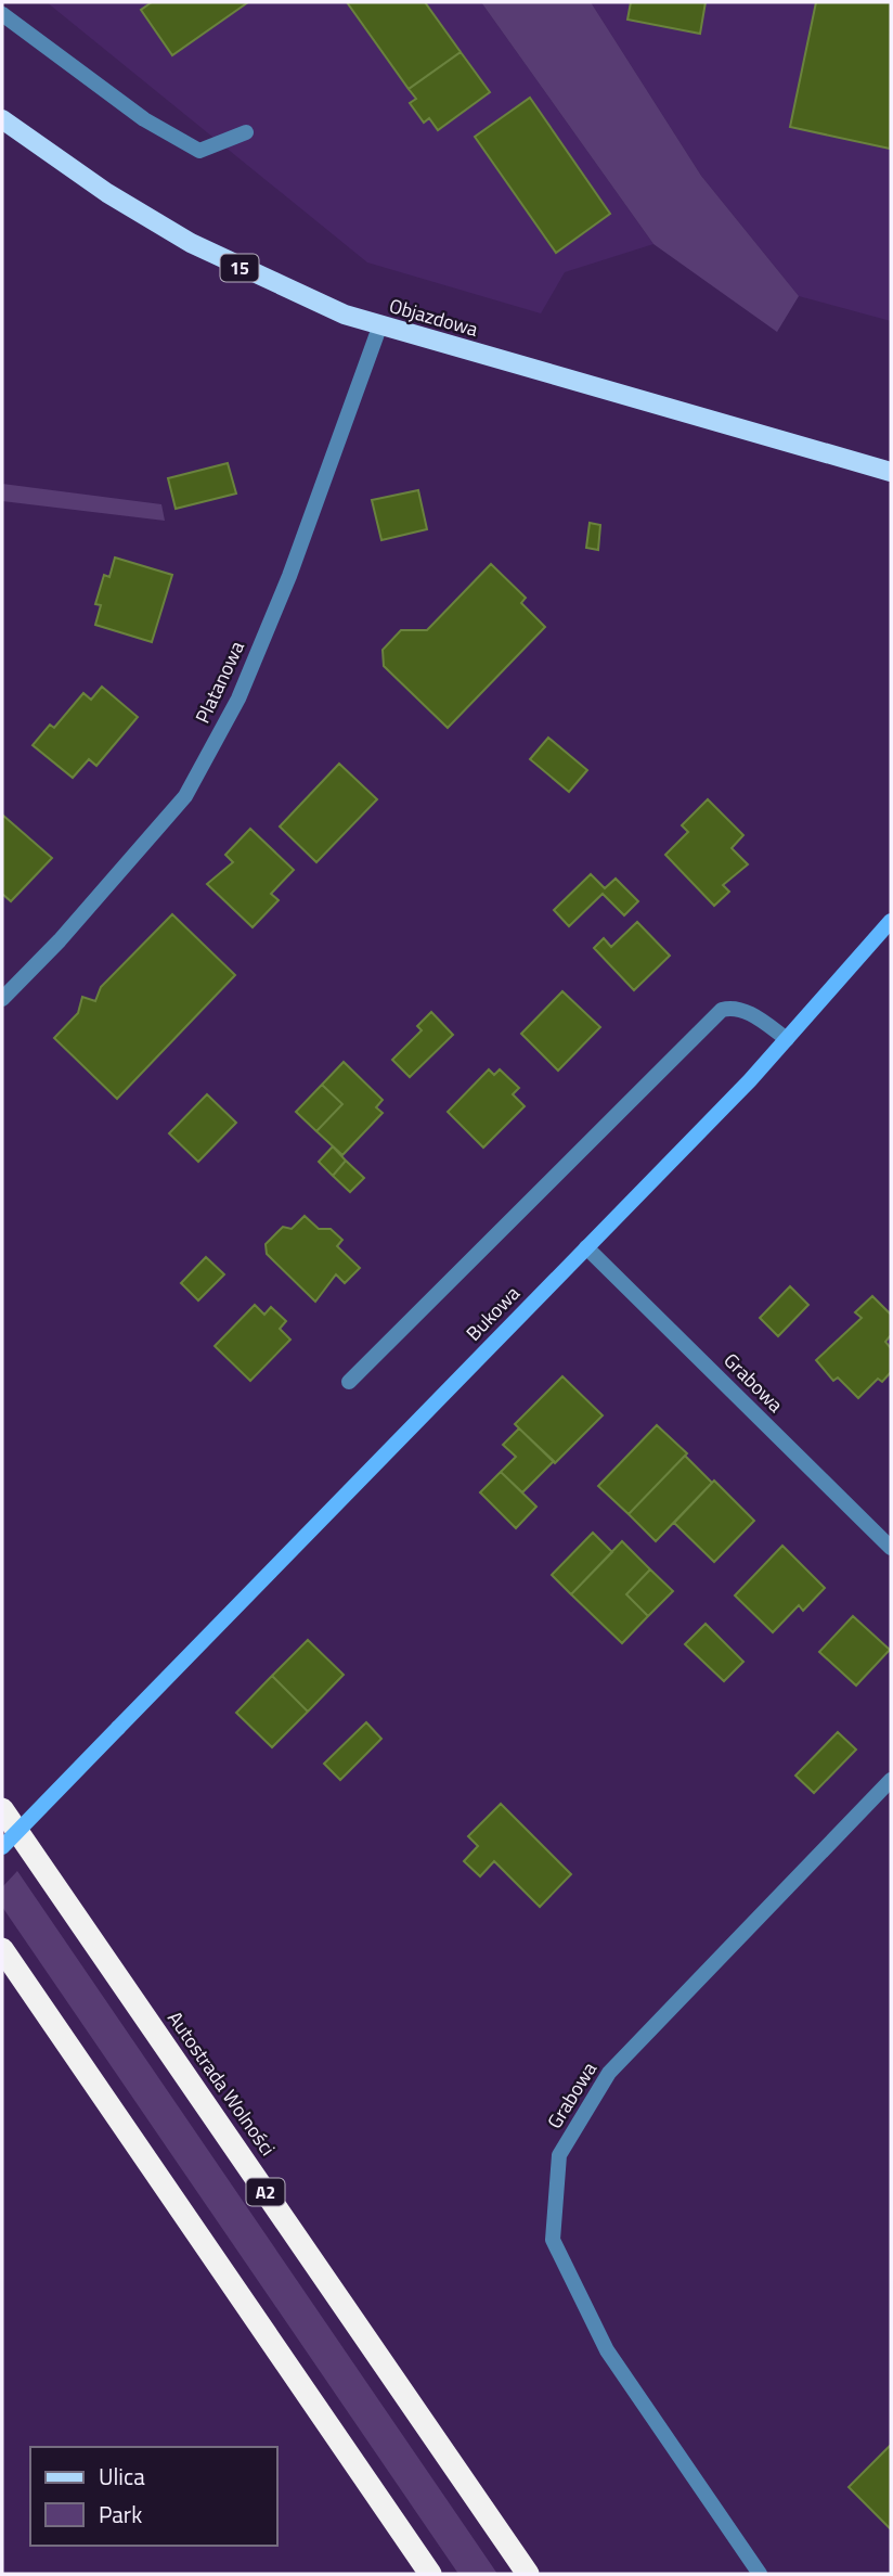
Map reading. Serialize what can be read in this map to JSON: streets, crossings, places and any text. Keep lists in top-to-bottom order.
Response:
{
  "streets": {
    "highway": ["Autostrada Wolności", "A2"],
    "main road": ["15", "Objazdowa", "Bukowa"],
    "street": ["Platanowa", "Grabowa"]
  },
  "crossings": [
    ["Objazdowa", "Platanowa"],
    ["Bukowa", "Grabowa"]
  ],
  "legend": ["Ulica", "Park"]
}
